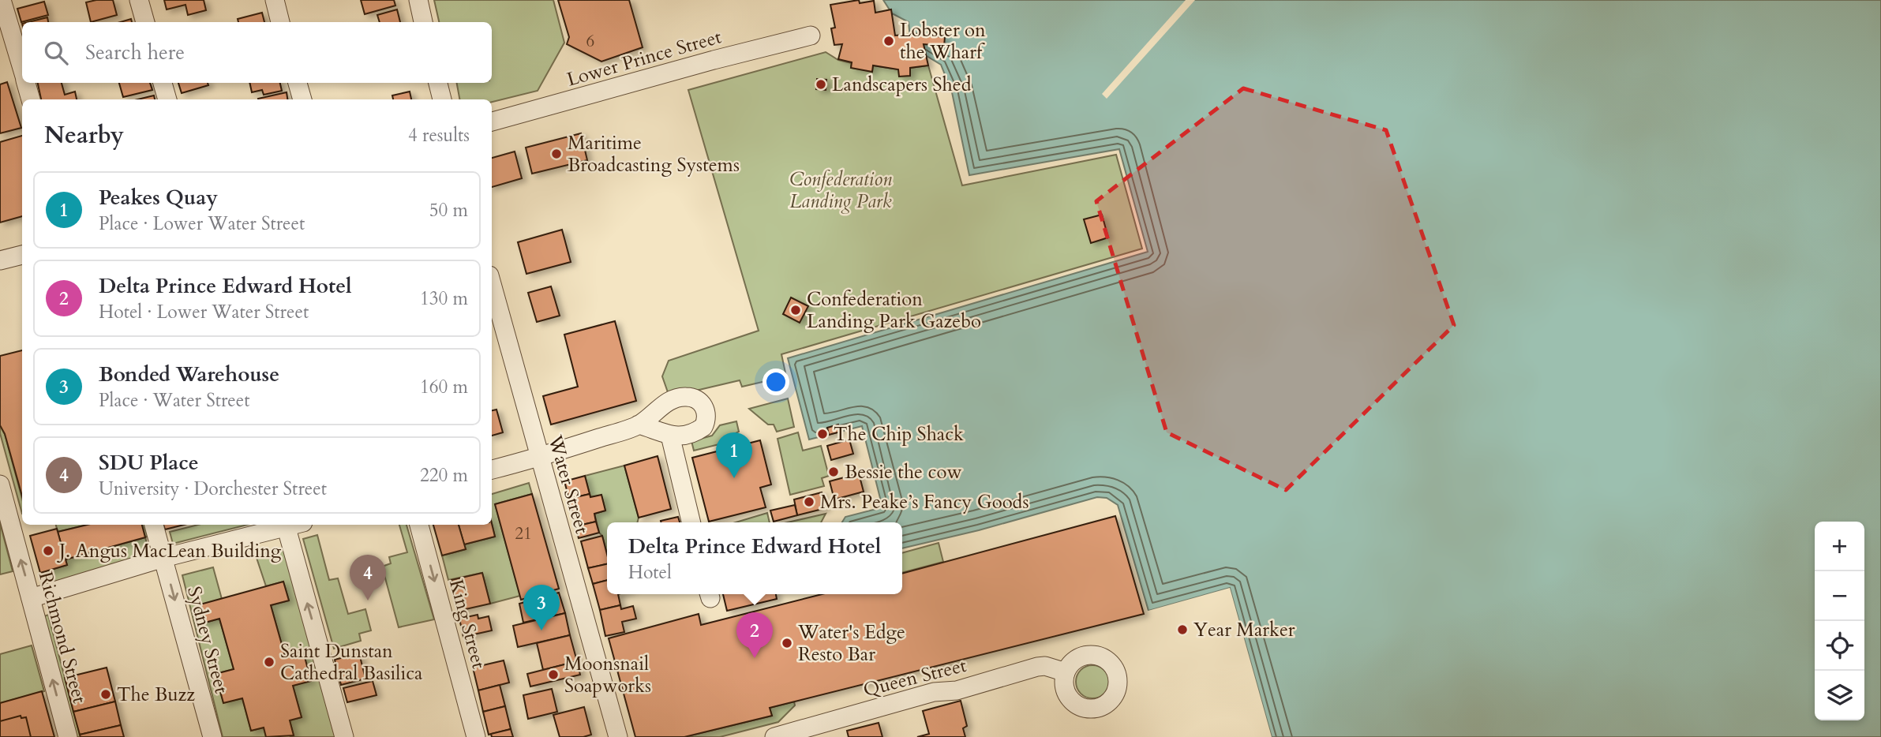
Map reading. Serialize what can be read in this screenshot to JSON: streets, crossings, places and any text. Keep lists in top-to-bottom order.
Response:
{
  "streets": {
    "street": [
      "Lower Prince Street",
      "Water Street",
      "King Street",
      "Richmond Street",
      "Sydney Street",
      "Queen Street"
    ]
  },
  "one_way": ["Richmond Street"],
  "parks": ["Confederation Landing Park"],
  "places": [
    "Lobster on the Wharf",
    "Landscapers Shed",
    "Maritime Broadcasting Systems",
    "Confederation Landing Park Gazebo",
    "The Chip Shack",
    "Bessie the cow",
    "Mrs. Peake’s Fancy Goods",
    "J. Angus MacLean Building",
    "Year Marker",
    "Water's Edge Resto Bar",
    "Saint Dunstan Cathedral Basilica",
    "Moonsnail Soapworks",
    "The Buzz"
  ],
  "house_numbers": ["6", "21"],
  "page": {
    "search": "Search here",
    "heading": ["Nearby", "4 results"],
    "list": [
      {
        "mark": "1",
        "name": "Peakes Quay",
        "note": "Place · Lower Water Street",
        "value": "50 m"
      },
      {
        "mark": "2",
        "name": "Delta Prince Edward Hotel",
        "note": "Hotel · Lower Water Street",
        "value": "130 m"
      },
      {
        "mark": "3",
        "name": "Bonded Warehouse",
        "note": "Place · Water Street",
        "value": "160 m"
      },
      {
        "mark": "4",
        "name": "SDU Place",
        "note": "University · Dorchester Street",
        "value": "220 m"
      }
    ],
    "pins": [
      "1",
      "4",
      "3",
      "2"
    ],
    "map_buttons": ["+", "−"],
    "popup": ["Delta Prince Edward Hotel", "Hotel"]
  }
}
